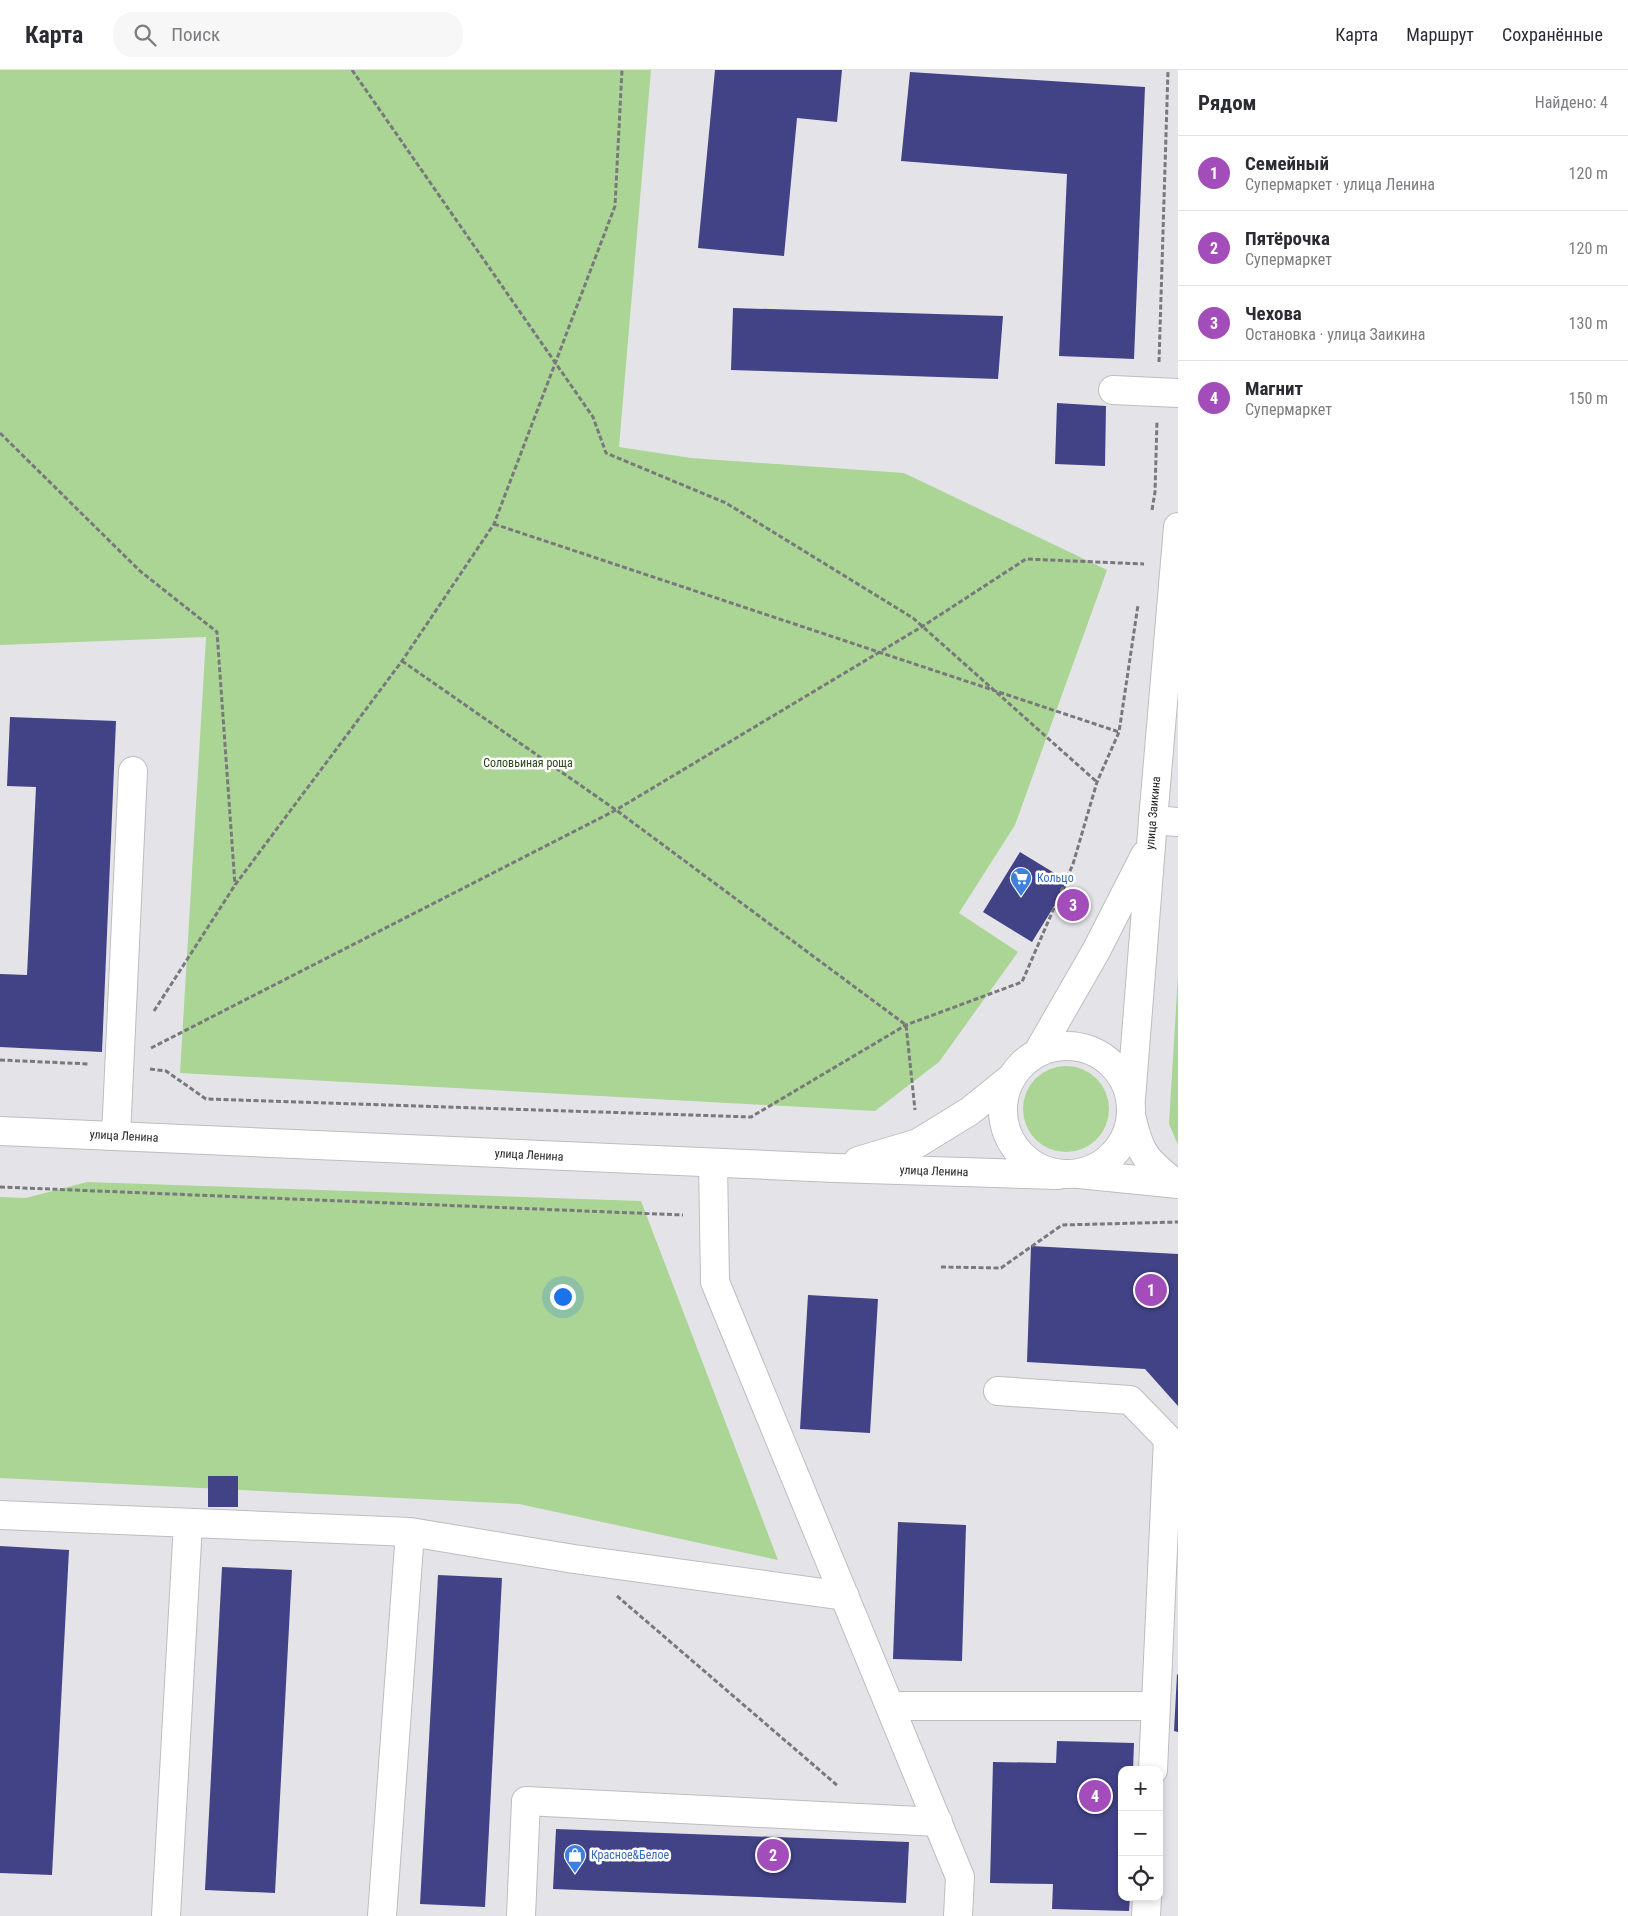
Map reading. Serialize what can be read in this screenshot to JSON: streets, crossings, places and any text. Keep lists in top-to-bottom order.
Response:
{
  "streets": {
    "main road": ["улица Заикина", "улица Ленина"]
  },
  "crossings": [
    ["улица Заикина", "улица Ленина"]
  ],
  "parks": ["Соловьиная роща"],
  "places": {
    "supermarket": ["Кольцо"],
    "shop": ["Красное&Белое"]
  },
  "page": {
    "header": "Карта",
    "search": "Поиск",
    "nav": ["Карта", "Маршрут", "Сохранённые"],
    "heading": ["Рядом", "Найдено: 4"],
    "list": [
      {
        "mark": "1",
        "name": "Семейный",
        "note": "Супермаркет · улица Ленина",
        "value": "120 m"
      },
      {
        "mark": "2",
        "name": "Пятёрочка",
        "note": "Супермаркет",
        "value": "120 m"
      },
      {
        "mark": "3",
        "name": "Чехова",
        "note": "Остановка · улица Заикина",
        "value": "130 m"
      },
      {
        "mark": "4",
        "name": "Магнит",
        "note": "Супермаркет",
        "value": "150 m"
      }
    ],
    "pins": [
      "3",
      "1",
      "4",
      "2"
    ],
    "map_buttons": ["+", "−"]
  }
}
